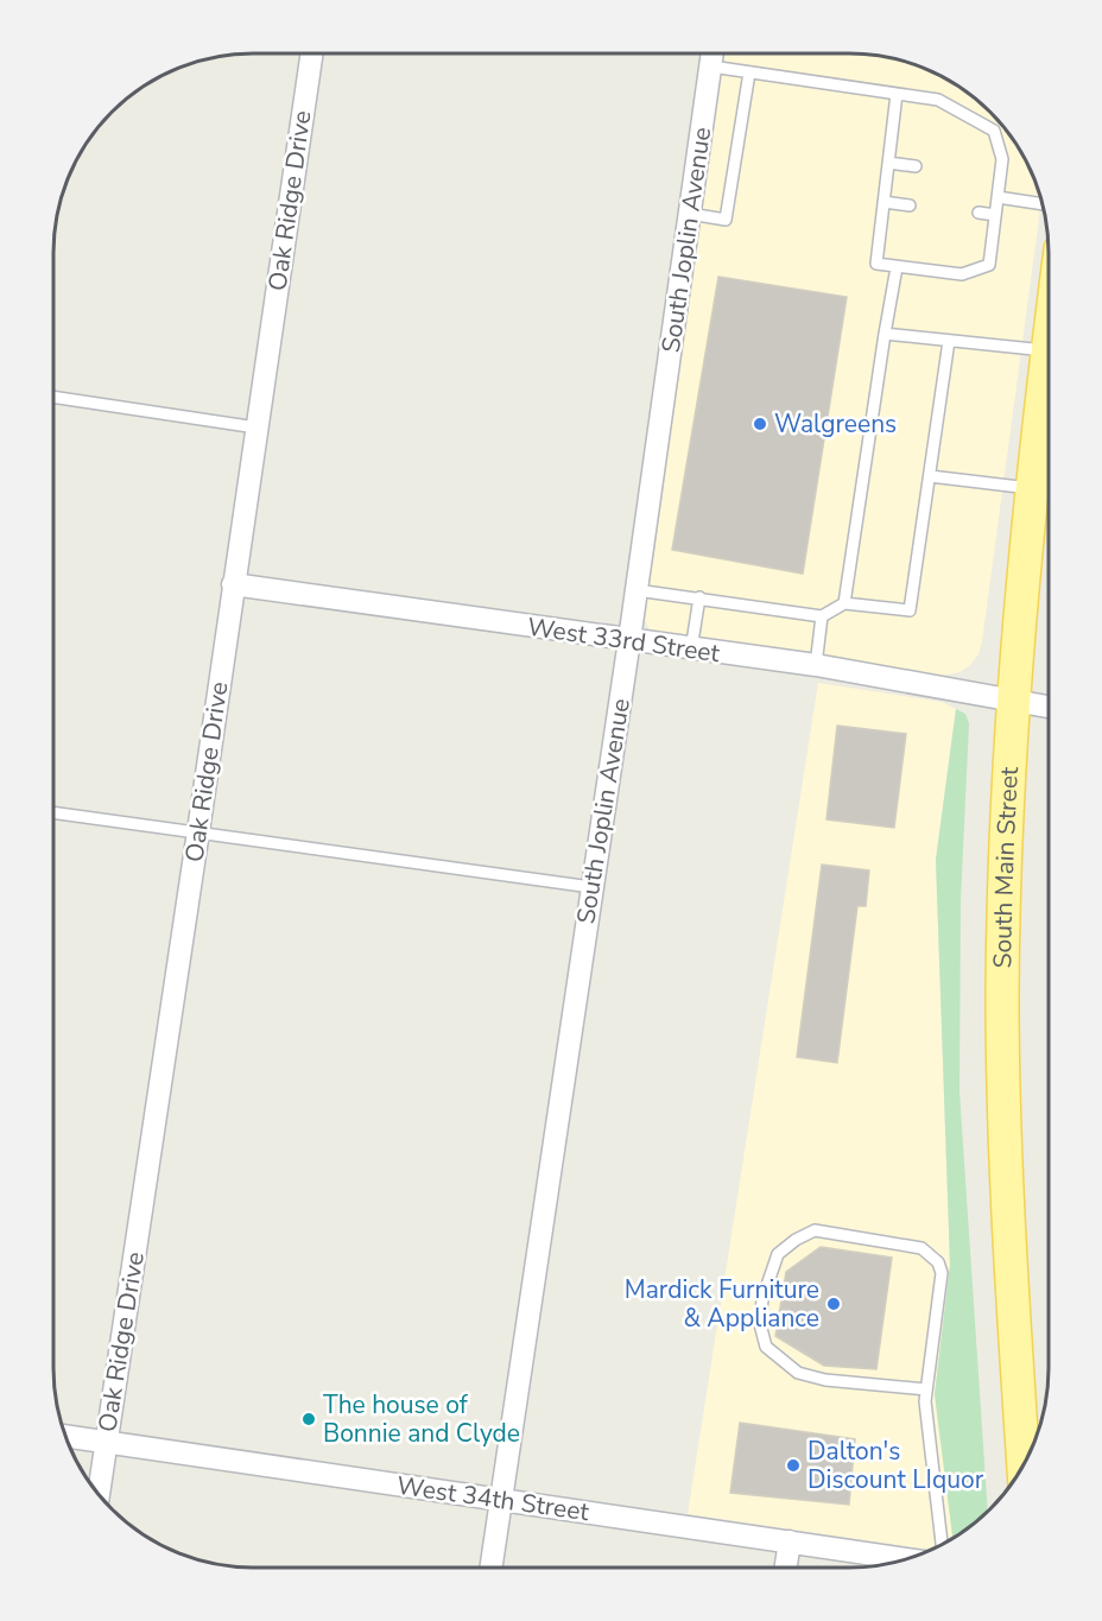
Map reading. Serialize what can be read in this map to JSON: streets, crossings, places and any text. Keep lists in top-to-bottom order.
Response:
{
  "streets": {
    "main road": ["South Main Street"],
    "street": [
      "Oak Ridge Drive",
      "South Joplin Avenue",
      "West 33rd Street",
      "West 34th Street"
    ]
  },
  "crossings": [
    ["Oak Ridge Drive", "West 33rd Street"],
    ["Oak Ridge Drive", "West 34th Street"],
    ["South Joplin Avenue", "West 33rd Street"],
    ["South Joplin Avenue", "West 34th Street"],
    ["West 33rd Street", "South Main Street"]
  ],
  "places": [
    "Walgreens",
    "Mardick Furniture & Appliance",
    "The house of Bonnie and Clyde",
    "Dalton's Discount LIquor"
  ]
}
